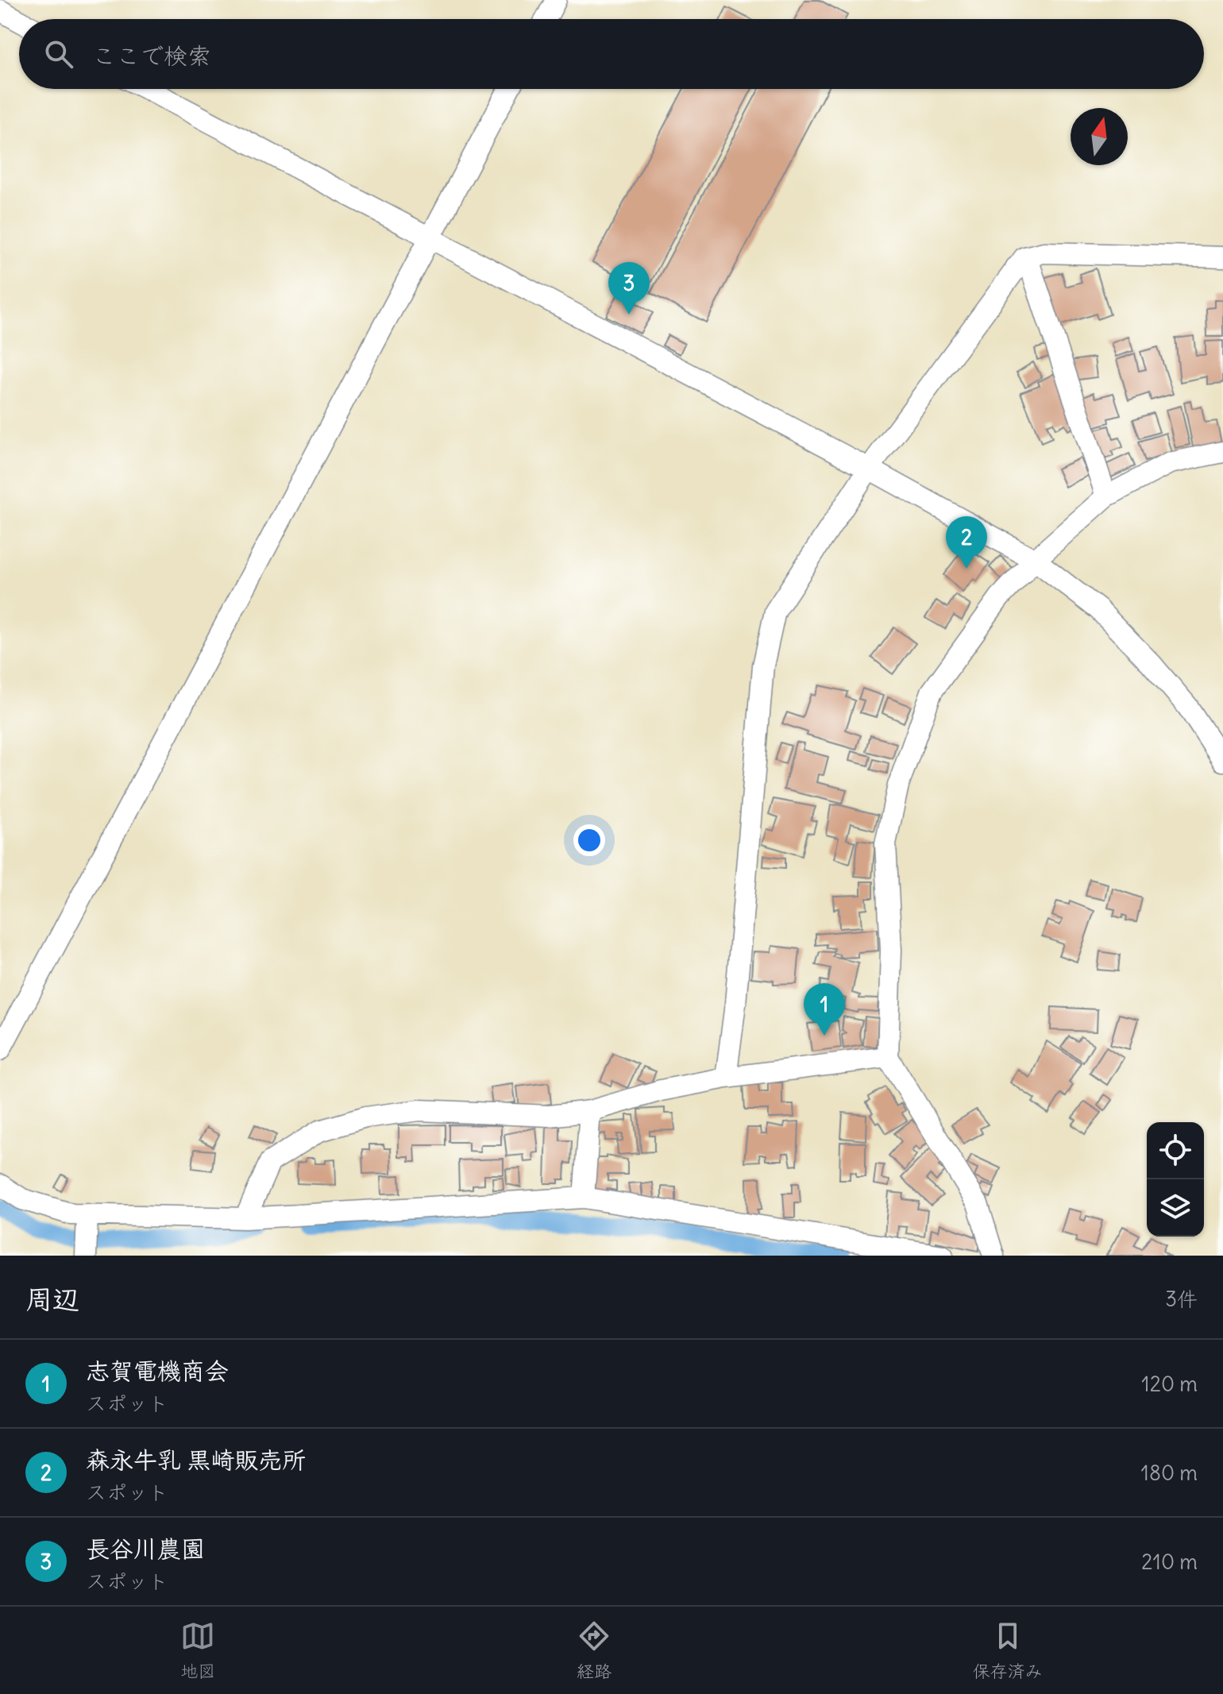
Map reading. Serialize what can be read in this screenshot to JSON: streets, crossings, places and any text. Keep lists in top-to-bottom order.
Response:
{
  "north": "top",
  "page": {
    "search": "ここで検索",
    "pins": ["3", "2", "1"],
    "heading": ["周辺", "3件"],
    "list": [
      {
        "mark": "1",
        "name": "志賀電機商会",
        "note": "スポット",
        "value": "120 m"
      },
      {
        "mark": "2",
        "name": "森永牛乳 黒崎販売所",
        "note": "スポット",
        "value": "180 m"
      },
      {
        "mark": "3",
        "name": "長谷川農園",
        "note": "スポット",
        "value": "210 m"
      }
    ],
    "nav": ["地図", "経路", "保存済み"]
  }
}
